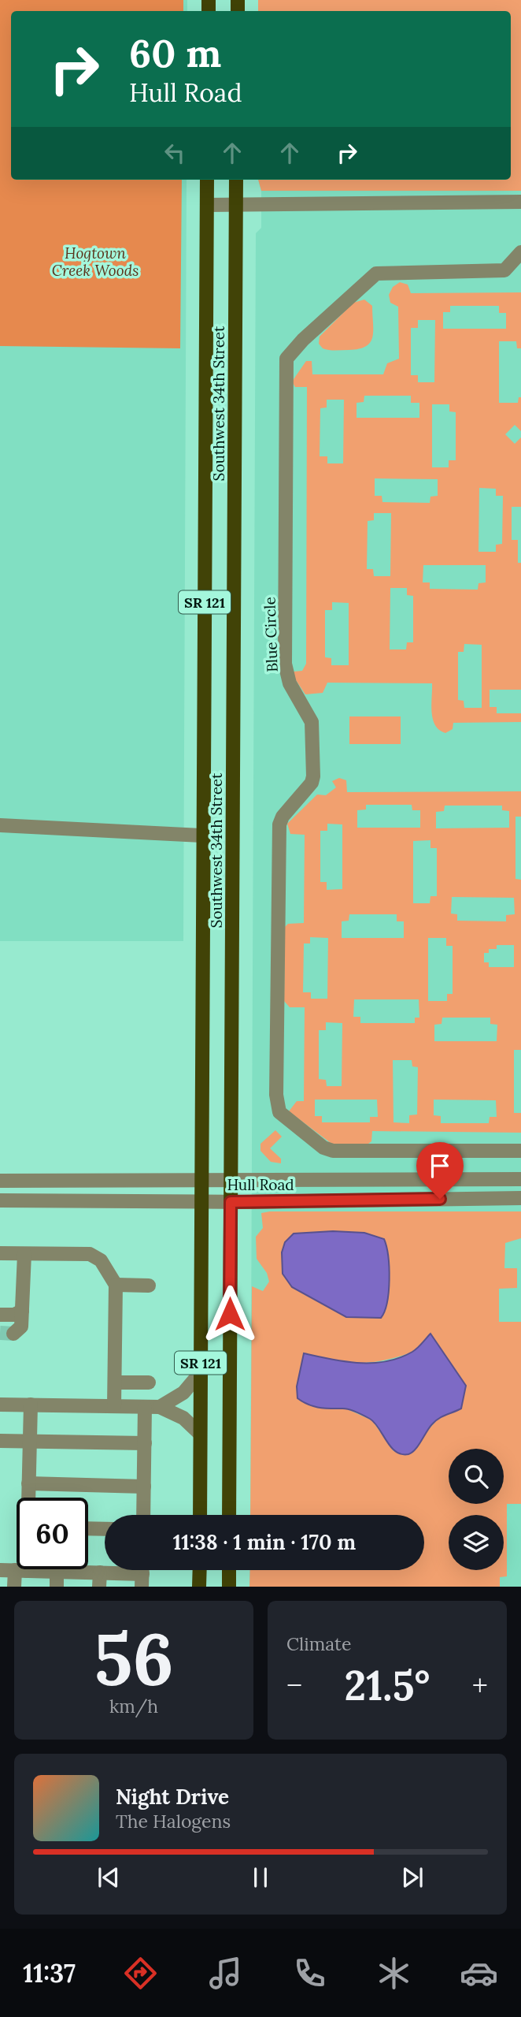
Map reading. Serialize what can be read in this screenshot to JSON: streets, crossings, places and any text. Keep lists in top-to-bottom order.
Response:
{
  "streets": {
    "main road": ["Southwest 34th Street", "SR 121"],
    "street": ["Blue Circle", "Hull Road"]
  },
  "crossings": [
    ["Southwest 34th Street", "Hull Road"]
  ],
  "parks": ["Hogtown Creek Woods"],
  "page": {
    "turn": ["60 m", "Hull Road"],
    "limit": "60",
    "trip": "11:38 · 1 min · 170 m",
    "tile": [
      ["56", "km/h"],
      "Climate"
    ],
    "heat": ["−", "21.5°", "+"],
    "song": ["Night Drive", "The Halogens"],
    "tabs": "11:37"
  }
}
